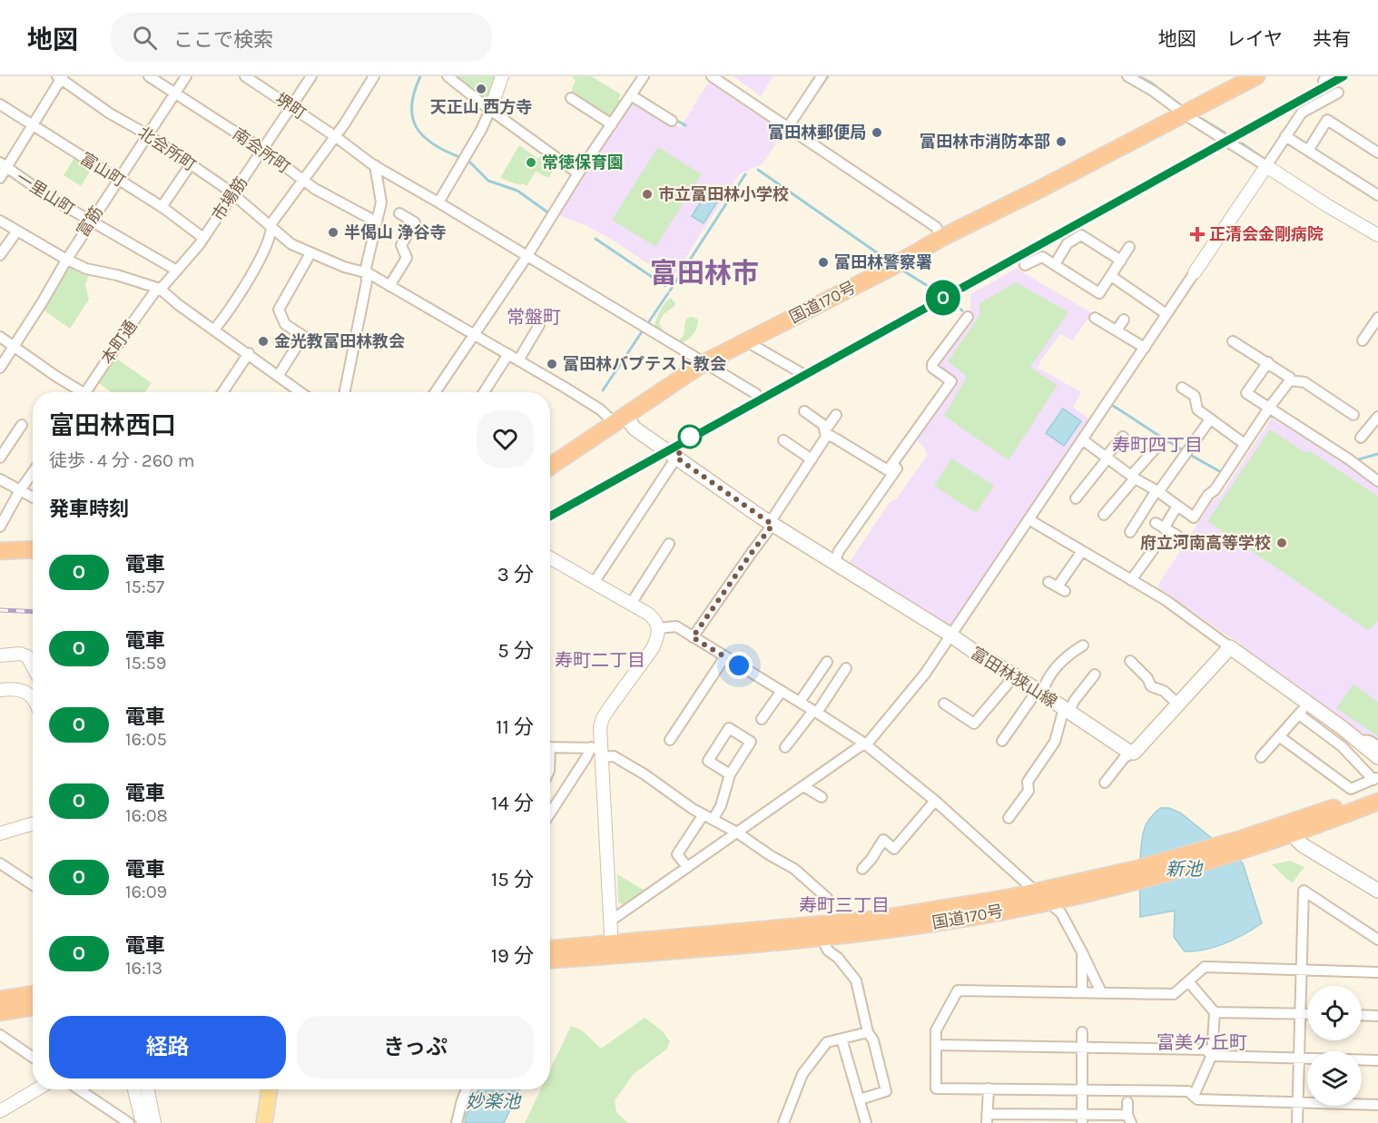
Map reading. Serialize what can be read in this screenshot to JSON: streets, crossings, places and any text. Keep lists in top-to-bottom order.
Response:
{
  "streets": {
    "highway": ["国道170号"],
    "main road": ["富田林狭山線"],
    "street": [
      "堺町",
      "北会所町",
      "南会所町",
      "富山町",
      "一里山町",
      "市場筋",
      "富筋",
      "本町通"
    ]
  },
  "crossings": [
    ["堺町", "市場筋"],
    ["堺町", "国道170号"],
    ["北会所町", "市場筋"],
    ["北会所町", "富筋"],
    ["北会所町", "国道170号"],
    ["北会所町", "富田林狭山線"],
    ["南会所町", "市場筋"],
    ["南会所町", "富筋"],
    ["富山町", "市場筋"],
    ["富山町", "富筋"],
    ["一里山町", "市場筋"],
    ["一里山町", "富筋"],
    ["市場筋", "本町通"],
    ["国道170号", "富田林狭山線"]
  ],
  "districts": [
    "富田林市",
    "常盤町",
    "寿町四丁目",
    "寿町二丁目",
    "寿町三丁目",
    "富美ケ丘町"
  ],
  "water": ["新池", "妙楽池"],
  "places": {
    "other": [
      "天正山 西方寺",
      "富田林郵便局",
      "富田林市消防本部",
      "常徳保育園",
      "市立富田林小学校",
      "半偈山 浄谷寺",
      "富田林警察署",
      "金光教富田林教会",
      "富田林バプテスト教会",
      "府立河南高等学校"
    ],
    "health": ["正清会金剛病院"]
  },
  "page": {
    "header": "地図",
    "search": "ここで検索",
    "nav": ["地図", "レイヤ", "共有"],
    "on_map": "O",
    "heading": [
      ["富田林西口", "徒歩 · 4 分 · 260 m"],
      "発車時刻"
    ],
    "list": [
      {
        "mark": "O",
        "name": "電車",
        "note": "15:57",
        "value": "3 分"
      },
      {
        "mark": "O",
        "name": "電車",
        "note": "15:59",
        "value": "5 分"
      },
      {
        "mark": "O",
        "name": "電車",
        "note": "16:05",
        "value": "11 分"
      },
      {
        "mark": "O",
        "name": "電車",
        "note": "16:08",
        "value": "14 分"
      },
      {
        "mark": "O",
        "name": "電車",
        "note": "16:09",
        "value": "15 分"
      },
      {
        "mark": "O",
        "name": "電車",
        "note": "16:13",
        "value": "19 分"
      }
    ],
    "buttons": ["経路", "きっぷ"]
  }
}
